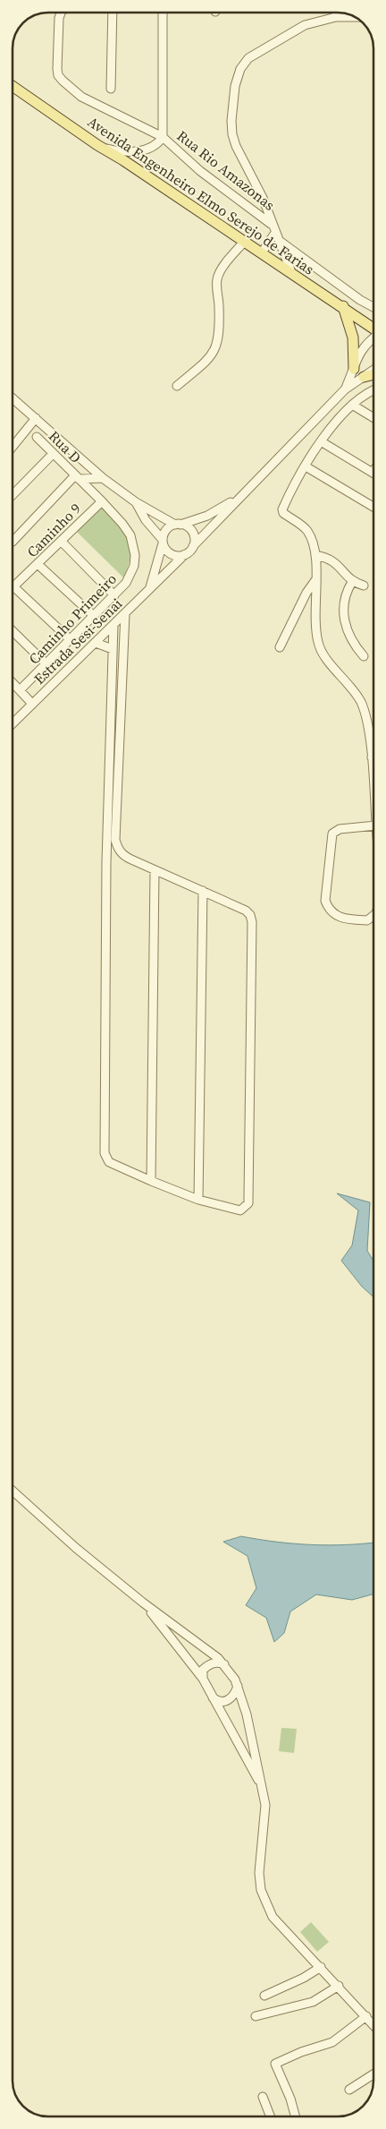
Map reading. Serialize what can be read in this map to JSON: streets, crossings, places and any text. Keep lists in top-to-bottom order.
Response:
{
  "streets": {
    "main road": ["Avenida Engenheiro Elmo Serejo de Farias"],
    "street": [
      "Rua Rio Amazonas",
      "Rua D",
      "Caminho 9",
      "Caminho Primeiro",
      "Estrada Sesi-Senai"
    ]
  },
  "crossings": [
    ["Rua Rio Amazonas", "Avenida Engenheiro Elmo Serejo de Farias"],
    ["Rua D", "Caminho Primeiro"],
    ["Caminho 9", "Caminho Primeiro"]
  ]
}
